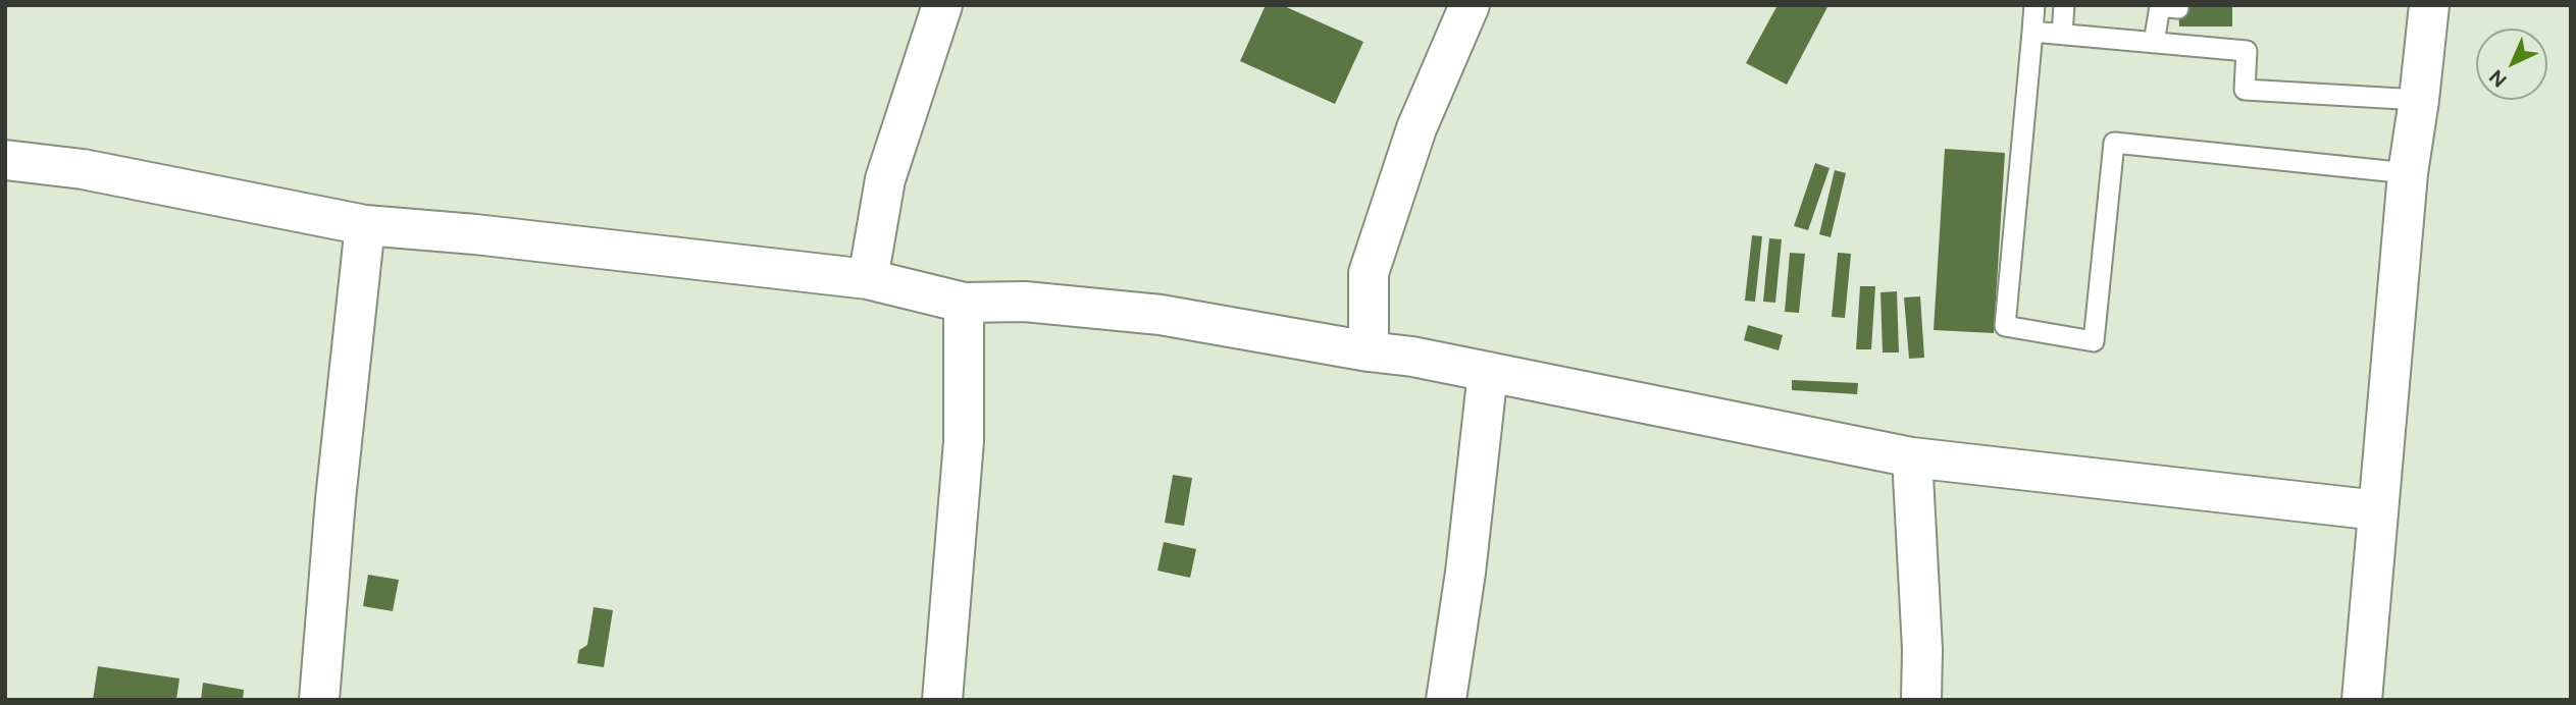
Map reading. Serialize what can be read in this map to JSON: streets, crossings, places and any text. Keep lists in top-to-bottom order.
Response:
{
  "north": "bottom left"
}
